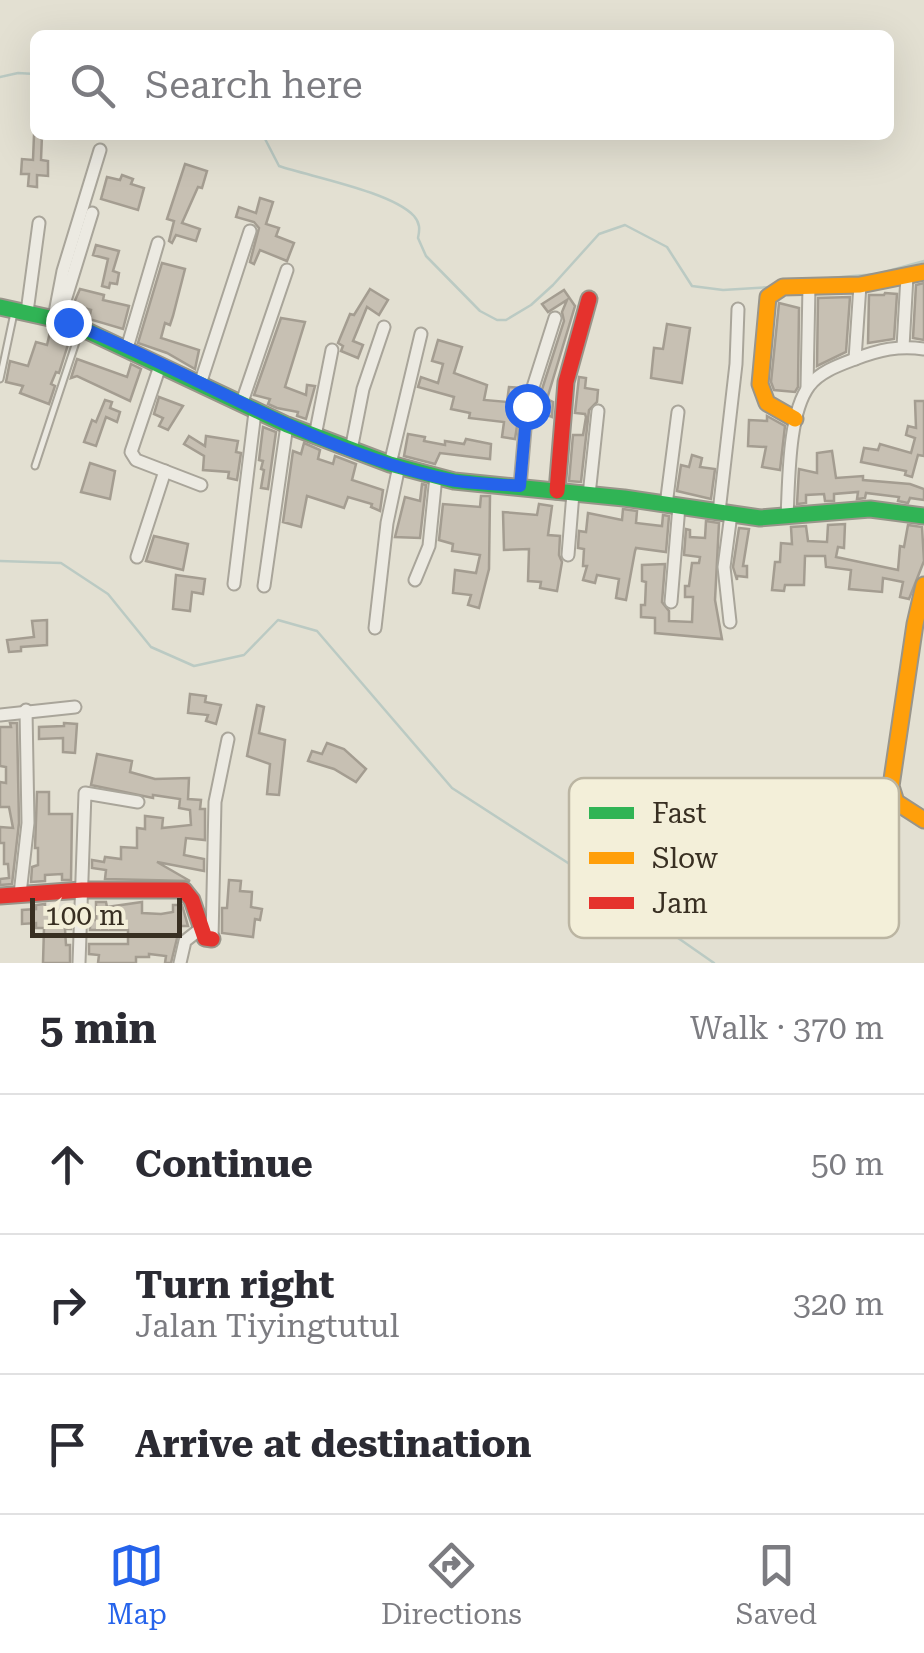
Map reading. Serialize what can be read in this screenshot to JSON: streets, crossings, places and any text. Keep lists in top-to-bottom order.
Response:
{
  "legend": ["Fast", "Slow", "Jam"],
  "scale_bar": "100 m",
  "page": {
    "search": "Search here",
    "scale": "100 m",
    "heading": ["5 min", "Walk · 370 m"],
    "list": [
      ["Continue", "50 m"],
      ["Turn right", "Jalan Tiyingtutul", "320 m"],
      "Arrive at destination"
    ],
    "nav": ["Map", "Directions", "Saved"]
  }
}
